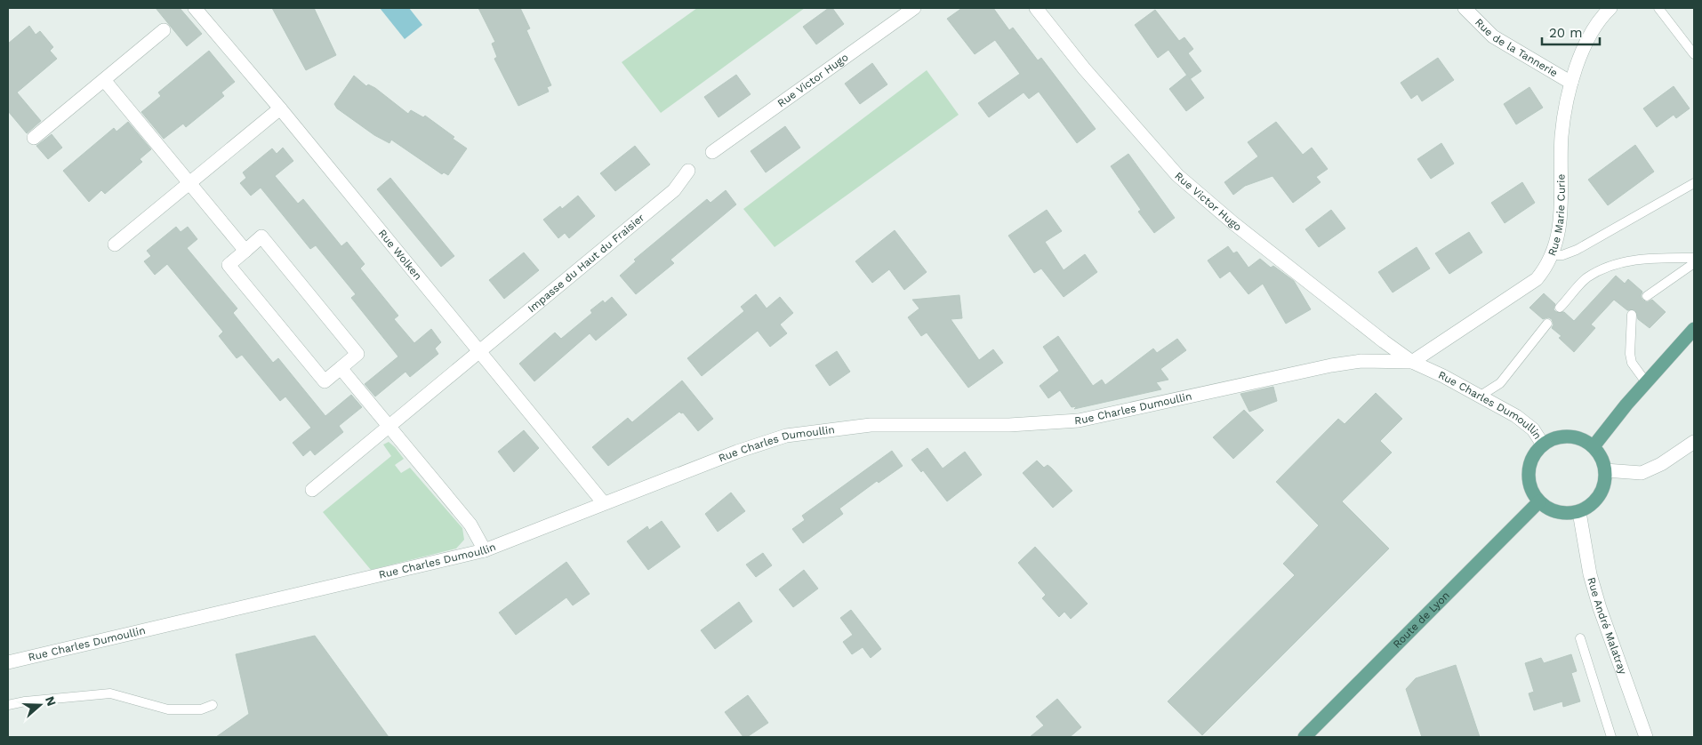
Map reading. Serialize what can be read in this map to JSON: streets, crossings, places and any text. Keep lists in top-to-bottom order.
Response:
{
  "streets": {
    "main road": ["Route de Lyon"],
    "street": [
      "Rue de la Tannerie",
      "Rue Victor Hugo",
      "Rue Marie Curie",
      "Rue Wolken",
      "Impasse du Haut du Fraisier",
      "Rue Charles Dumoullin",
      "Rue André Malatray"
    ]
  },
  "crossings": [
    ["Rue de la Tannerie", "Rue Marie Curie"],
    ["Rue Victor Hugo", "Rue Marie Curie"],
    ["Rue Victor Hugo", "Rue Charles Dumoullin"],
    ["Rue Marie Curie", "Rue Charles Dumoullin"],
    ["Rue Wolken", "Impasse du Haut du Fraisier"],
    ["Rue Wolken", "Rue Charles Dumoullin"],
    ["Rue Charles Dumoullin", "Route de Lyon"],
    ["Rue Charles Dumoullin", "Rue André Malatray"],
    ["Route de Lyon", "Rue André Malatray"]
  ],
  "scale_bar": "20 m",
  "north": "right"
}
